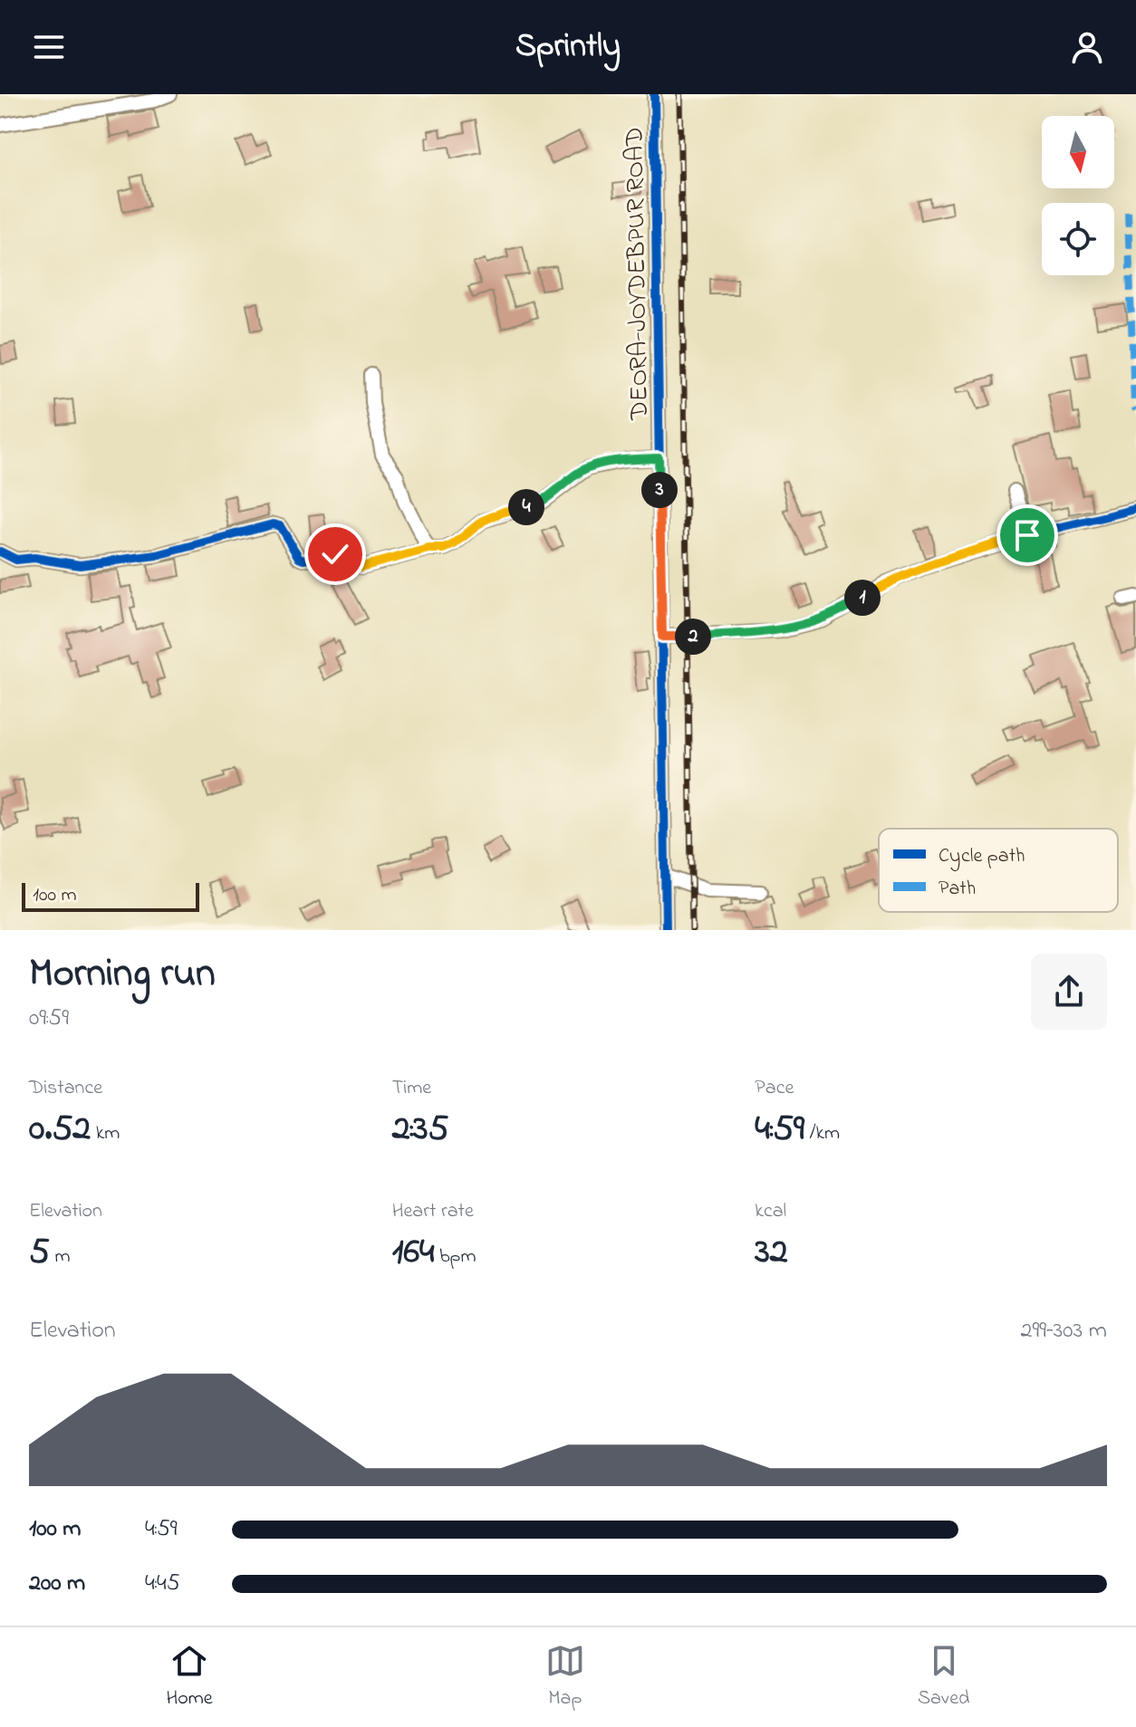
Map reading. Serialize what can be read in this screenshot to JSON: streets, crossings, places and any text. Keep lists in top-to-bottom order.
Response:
{
  "streets": {
    "street": ["DEORA-JOYDEBPUR ROAD"]
  },
  "legend": ["Cycle path", "Path"],
  "scale_bar": "100 m",
  "north": "bottom",
  "page": {
    "header": "Sprintly",
    "pins": [
      "3",
      "4",
      "1",
      "2"
    ],
    "scale": "100 m",
    "heading": ["Morning run", "09:59"],
    "stats": [
      ["Distance", "0.52 km"],
      ["Time", "2:35"],
      ["Pace", "4:59 /km"],
      ["Elevation", "5 m"],
      ["Heart rate", "164 bpm"],
      ["kcal", "32"]
    ],
    "chart": ["Elevation", "299–303 m"],
    "list": [
      {
        "name": "100 m",
        "note": "4:59"
      },
      {
        "name": "200 m",
        "note": "4:45"
      }
    ],
    "tabs": ["Home", "Map", "Saved"]
  }
}
